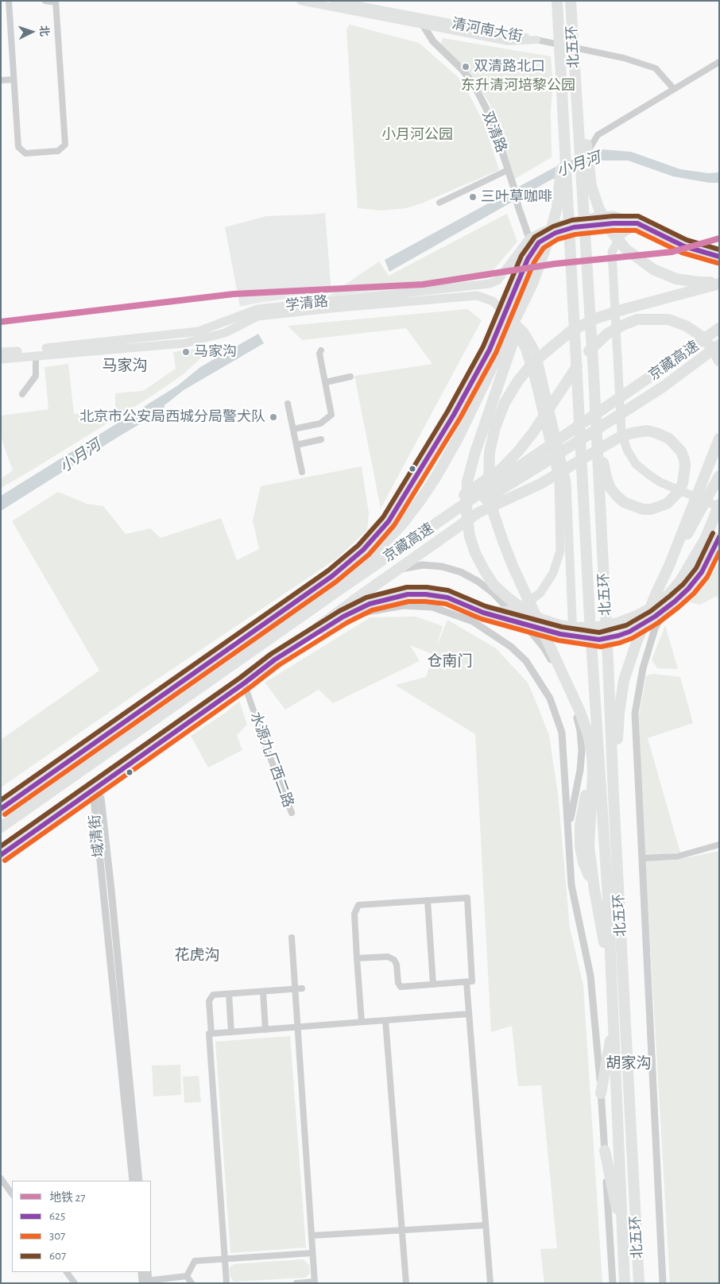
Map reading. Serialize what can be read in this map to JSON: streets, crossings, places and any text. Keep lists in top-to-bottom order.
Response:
{
  "streets": {
    "highway": ["北五环", "京藏高速"],
    "main road": ["清河南大街", "学清路"],
    "street": ["双清路", "水源九厂西二路", "域清街"]
  },
  "crossings": [
    ["清河南大街", "双清路"]
  ],
  "districts": [
    "马家沟",
    "仓南门",
    "花虎沟",
    "胡家沟"
  ],
  "water": ["小月河"],
  "parks": ["东升清河培黎公园", "小月河公园"],
  "places": [
    "双清路北口",
    "三叶草咖啡",
    "马家沟",
    "北京市公安局西城分局警犬队"
  ],
  "lines": [
    "transit line 607",
    "transit line 625",
    "transit line 307",
    "metro line 27"
  ],
  "legend": [
    "地铁 27",
    "625",
    "307",
    "607"
  ],
  "north": "right"
}
